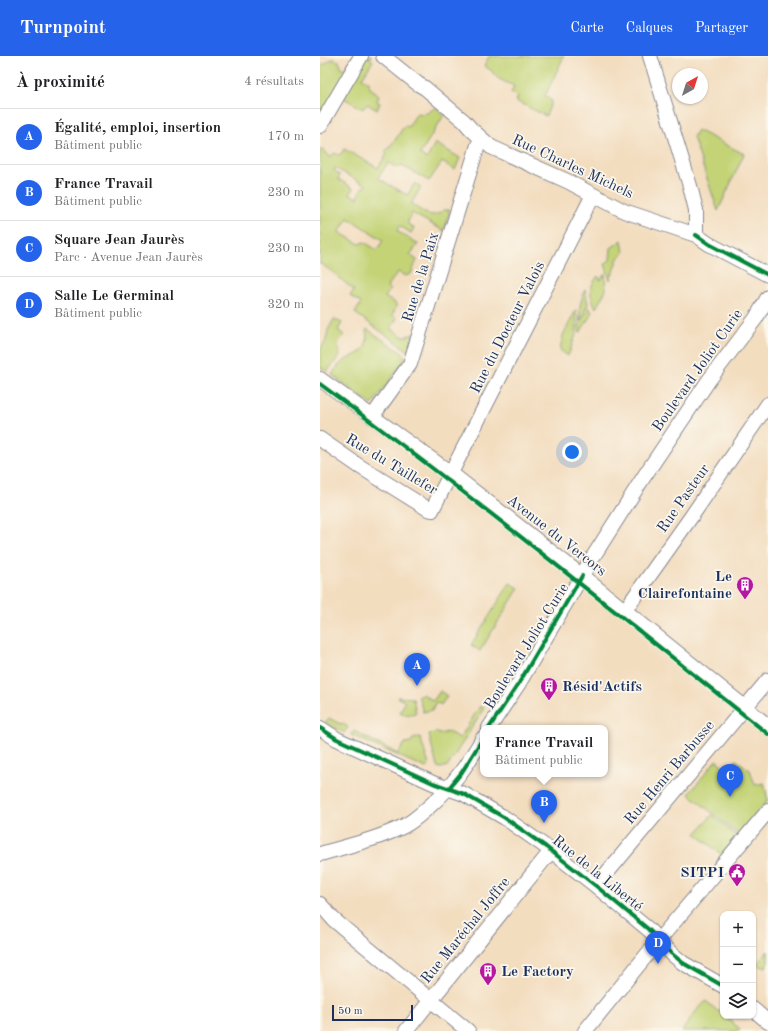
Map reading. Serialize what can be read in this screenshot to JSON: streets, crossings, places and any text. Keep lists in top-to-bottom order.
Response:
{
  "streets": {
    "street": [
      "Rue Charles Michels",
      "Rue de la Paix",
      "Rue du Docteur Valois",
      "Boulevard Joliot Curie",
      "Rue du Taillefer",
      "Rue Pasteur",
      "Avenue du Vercors",
      "Rue Henri Barbusse",
      "Rue de la Liberté",
      "Rue Maréchal Joffre"
    ]
  },
  "crossings": [
    ["Rue Charles Michels", "Rue de la Paix"],
    ["Rue Charles Michels", "Rue du Docteur Valois"],
    ["Rue de la Paix", "Avenue du Vercors"],
    ["Rue du Docteur Valois", "Rue du Taillefer"],
    ["Rue du Docteur Valois", "Avenue du Vercors"],
    ["Boulevard Joliot Curie", "Avenue du Vercors"],
    ["Rue du Taillefer", "Avenue du Vercors"],
    ["Rue Pasteur", "Avenue du Vercors"],
    ["Avenue du Vercors", "Rue Henri Barbusse"],
    ["Rue Henri Barbusse", "Rue de la Liberté"],
    ["Rue de la Liberté", "Rue Maréchal Joffre"]
  ],
  "places": {
    "building": ["Le Clairefontaine", "Résid'Actifs", "Le Factory"],
    "public building": ["SITPI"]
  },
  "scale_bar": "50 m",
  "north": "top right",
  "page": {
    "header": "Turnpoint",
    "nav": ["Carte", "Calques", "Partager"],
    "heading": ["À proximité", "4 résultats"],
    "list": [
      {
        "mark": "A",
        "name": "Égalité, emploi, insertion",
        "note": "Bâtiment public",
        "value": "170 m"
      },
      {
        "mark": "B",
        "name": "France Travail",
        "note": "Bâtiment public",
        "value": "230 m"
      },
      {
        "mark": "C",
        "name": "Square Jean Jaurès",
        "note": "Parc · Avenue Jean Jaurès",
        "value": "230 m"
      },
      {
        "mark": "D",
        "name": "Salle Le Germinal",
        "note": "Bâtiment public",
        "value": "320 m"
      }
    ],
    "pins": [
      "A",
      "C",
      "B",
      "D"
    ],
    "popup": ["France Travail", "Bâtiment public"],
    "map_buttons": ["+", "−"],
    "scale": "50 m"
  }
}
